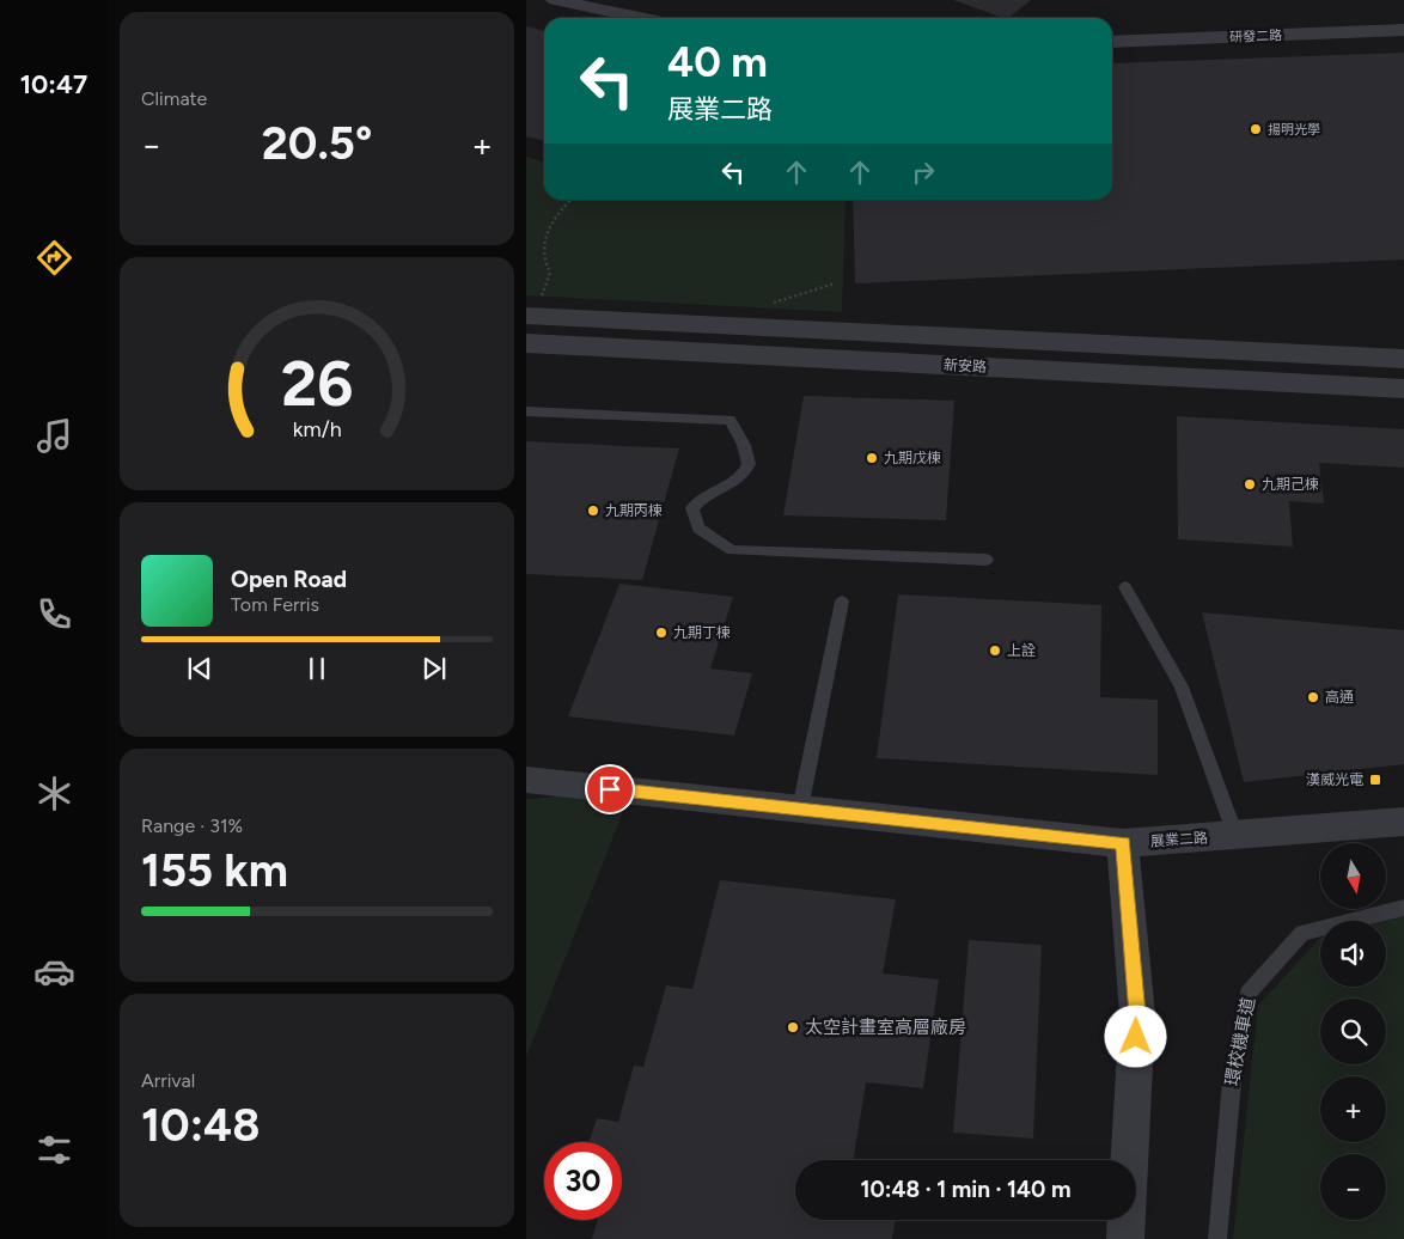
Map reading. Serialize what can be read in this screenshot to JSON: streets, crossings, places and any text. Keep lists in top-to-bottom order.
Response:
{
  "streets": {
    "street": ["研發二路", "新安路", "展業二路"],
    "lane": ["環校機車道"]
  },
  "places": {
    "other": [
      "揚明光學",
      "九期戊棟",
      "九期己棟",
      "九期丙棟",
      "九期丁棟",
      "上詮",
      "高通",
      "太空計畫室高層廠房"
    ],
    "transit": ["漢威光電"]
  },
  "north": "bottom",
  "page": {
    "tabs": "10:47",
    "tile": [
      "Climate",
      ["Range · 31%", "155 km"],
      ["Arrival", "10:48"]
    ],
    "turn": ["40 m", "展業二路"],
    "heat": ["−", "20.5°", "+"],
    "song": ["Open Road", "Tom Ferris"],
    "map_buttons": ["+", "−"],
    "limit": "30",
    "trip": "10:48 · 1 min · 140 m",
    "gauge": ["26", "km/h"]
  }
}
